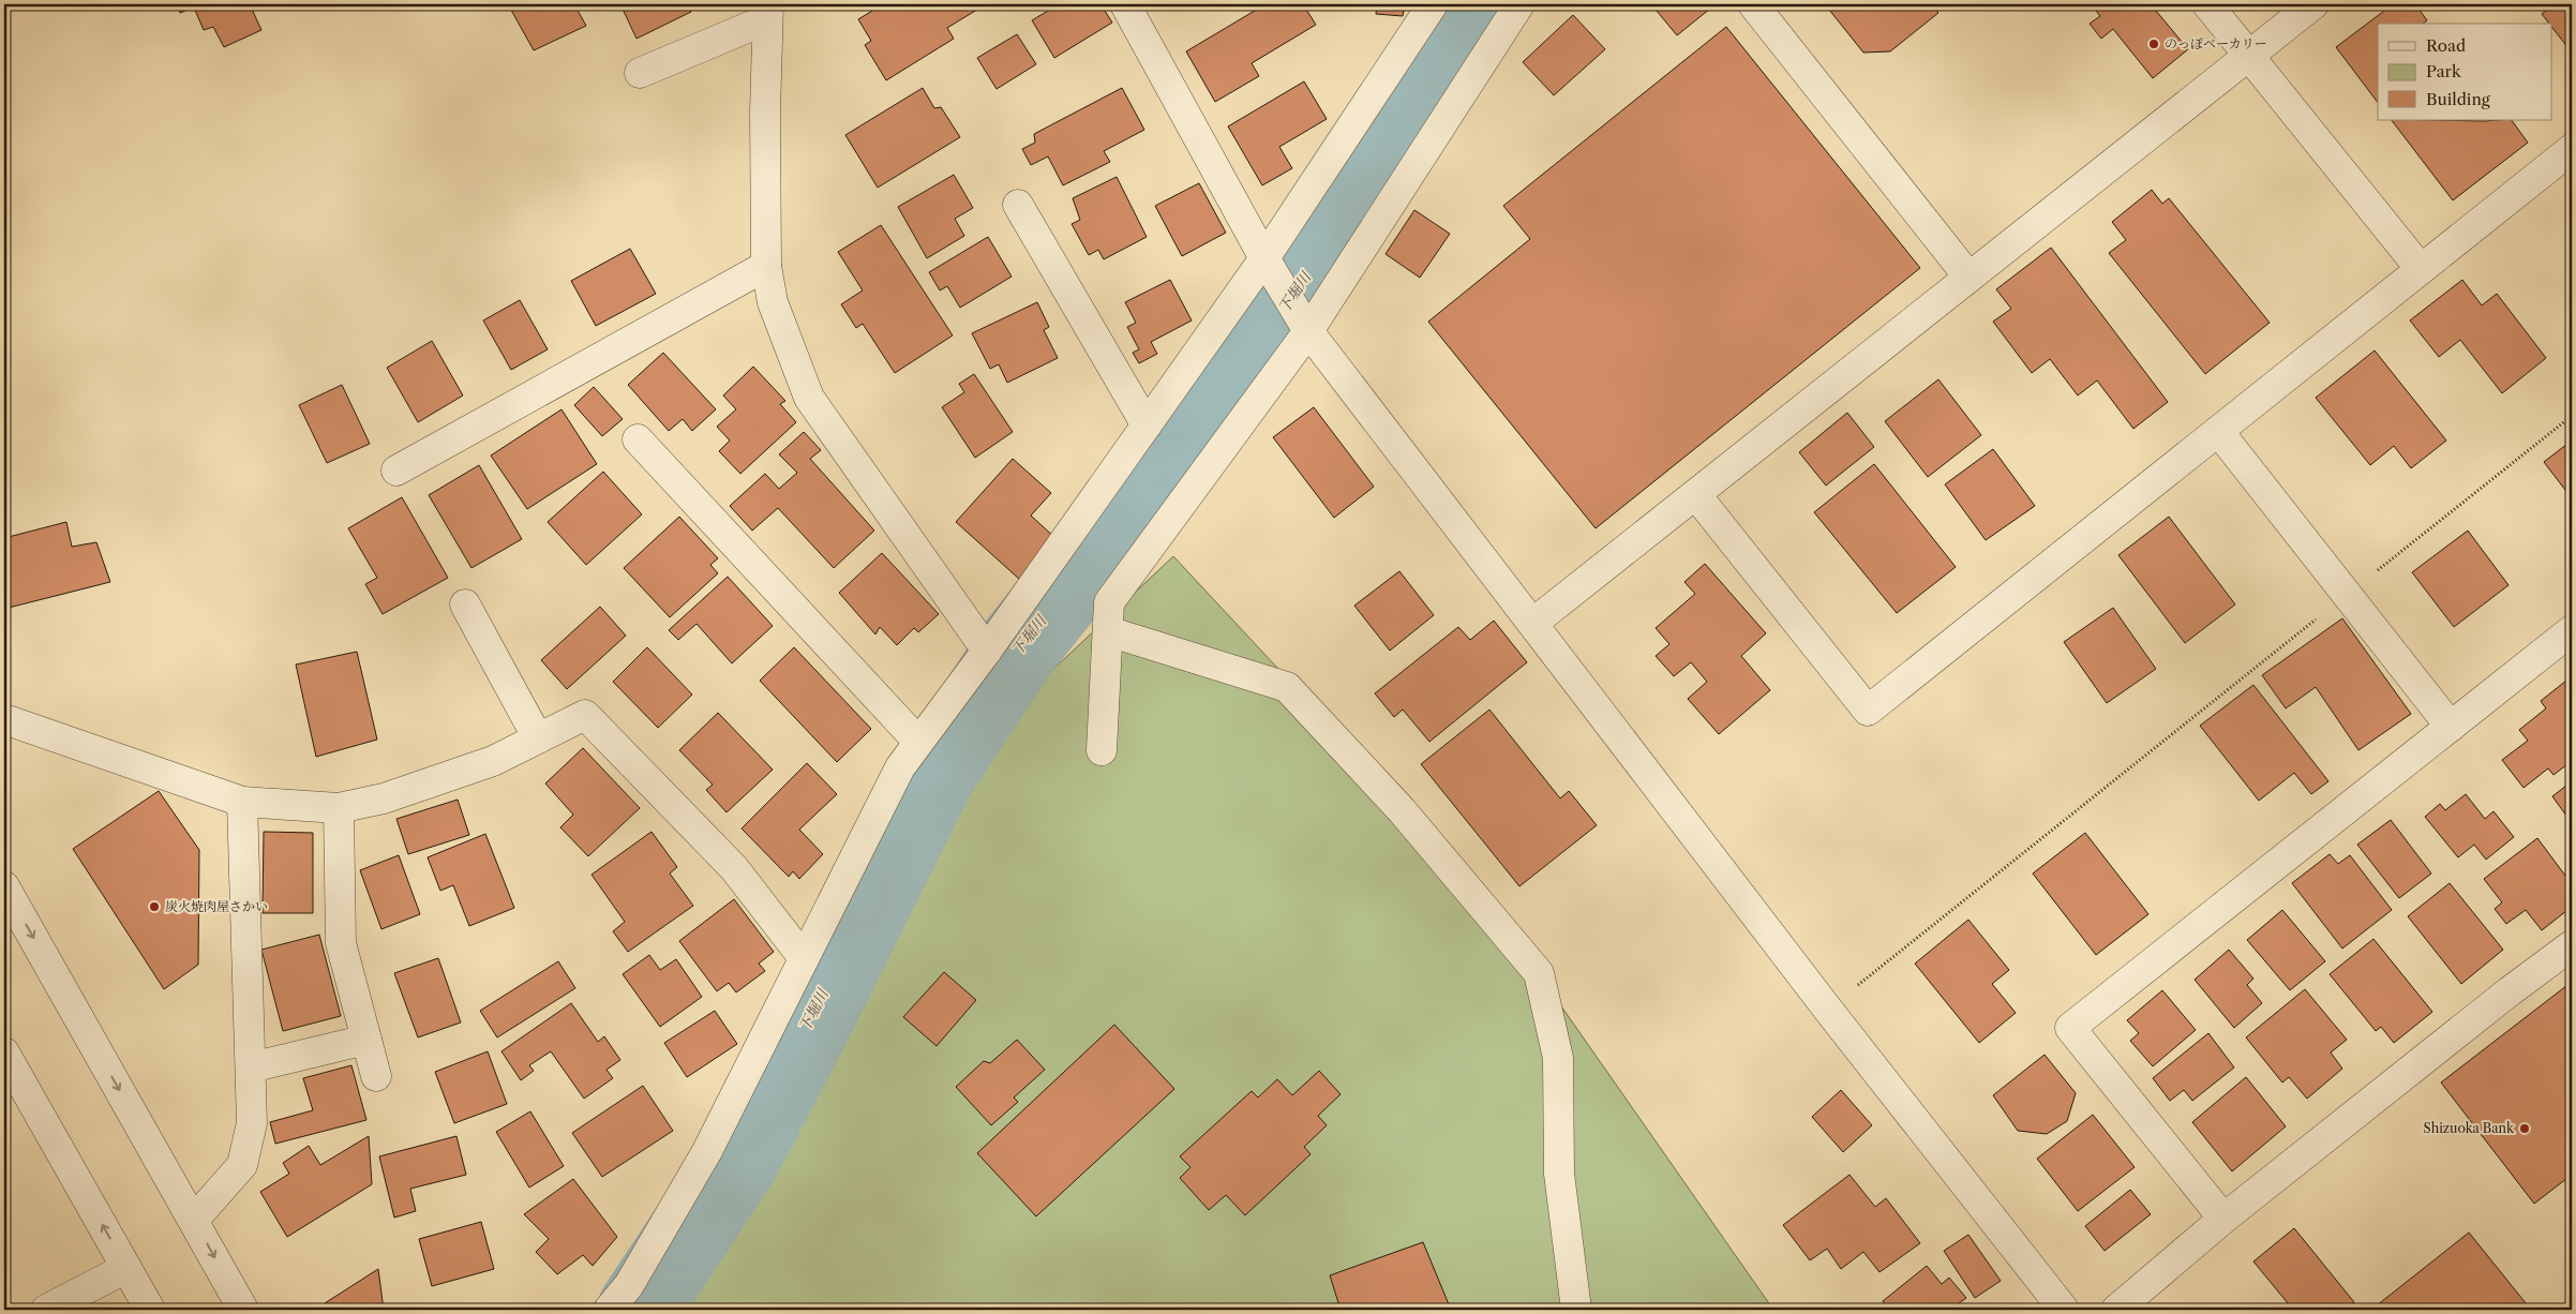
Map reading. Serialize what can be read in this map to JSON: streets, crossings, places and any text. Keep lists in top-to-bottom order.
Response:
{
  "water": ["下堀川"],
  "places": ["のっぽベーカリー", "炭火焼肉屋さかい", "Shizuoka Bank"],
  "legend": ["Road", "Park", "Building"]
}
